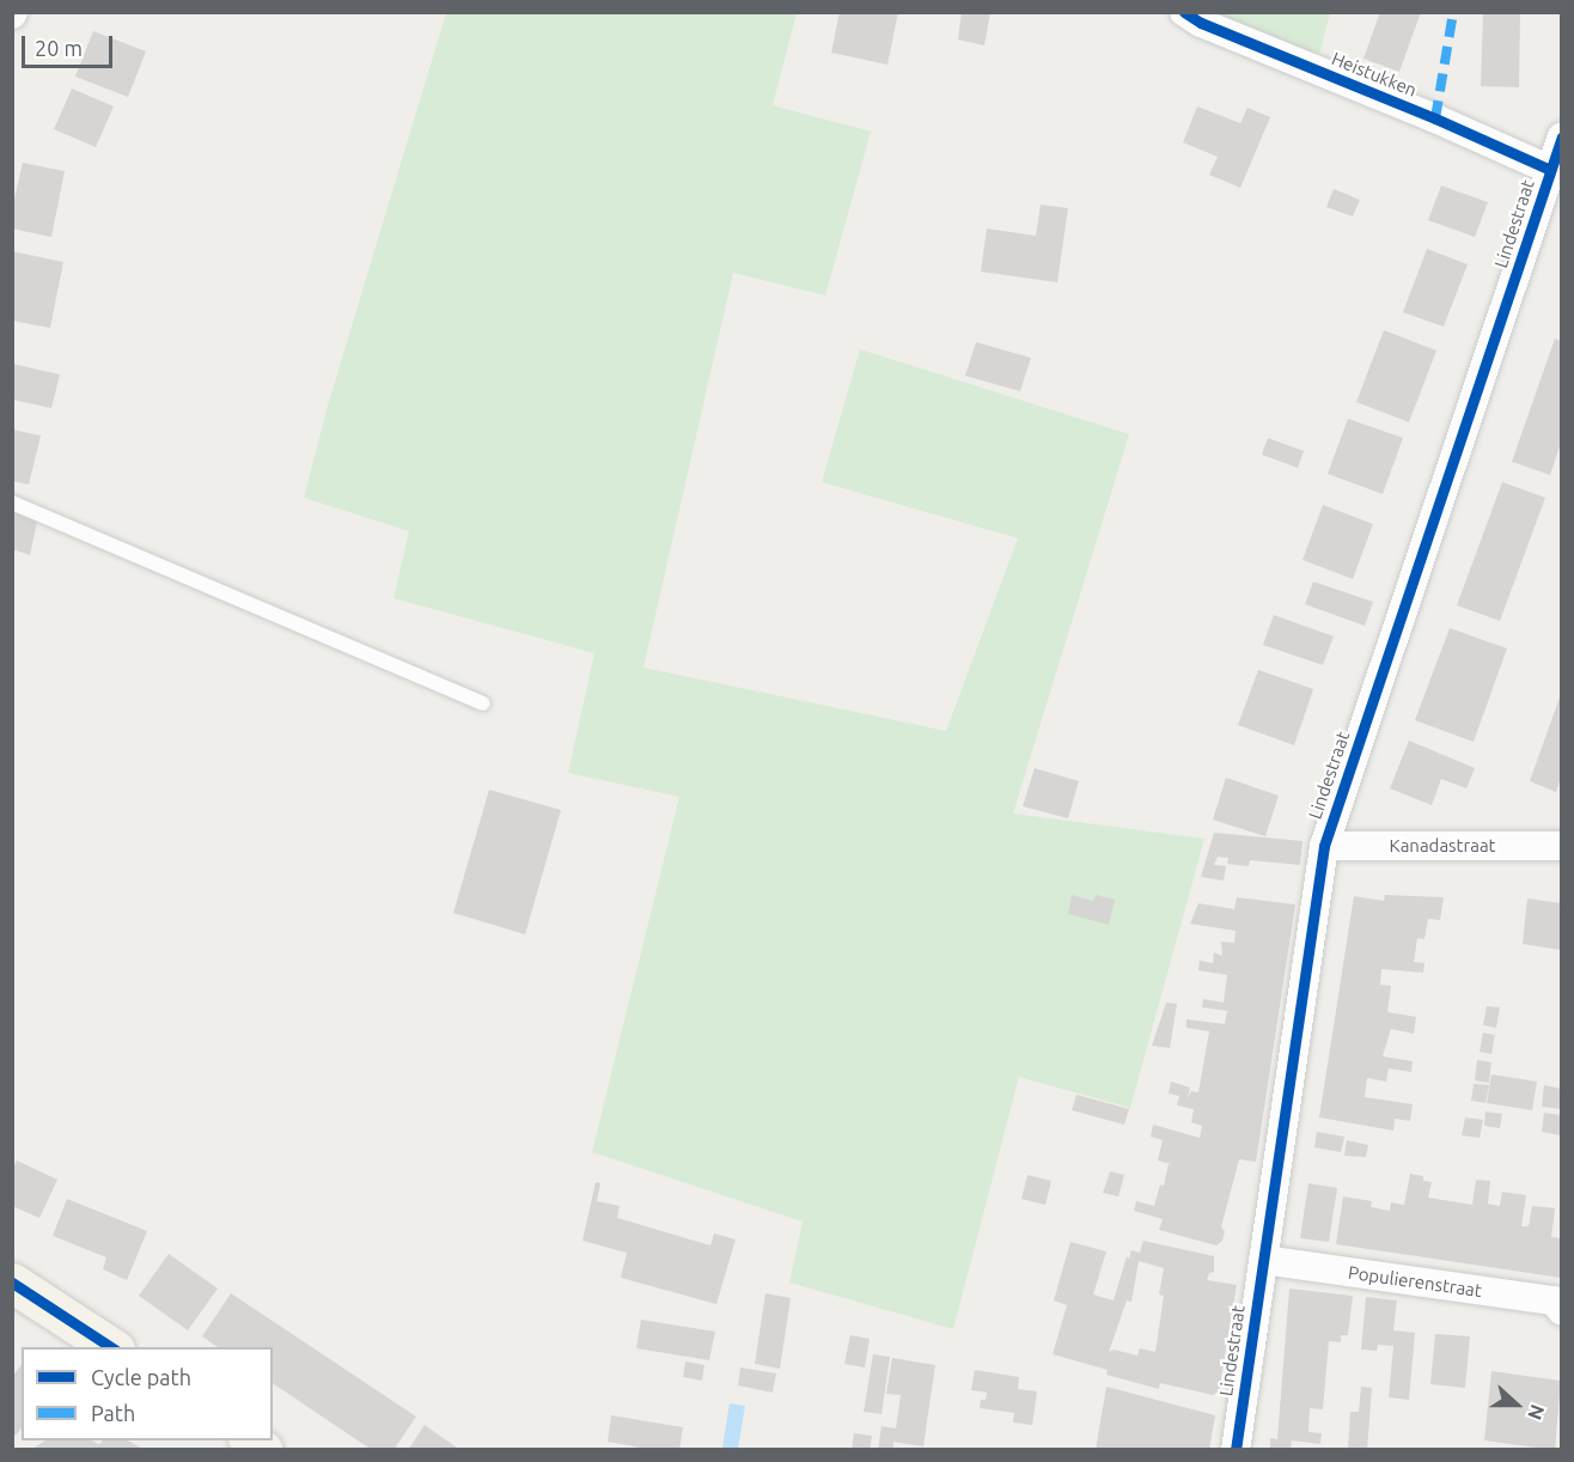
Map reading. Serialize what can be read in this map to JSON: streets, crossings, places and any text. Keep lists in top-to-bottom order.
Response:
{
  "streets": {
    "street": [
      "Heistukken",
      "Lindestraat",
      "Kanadastraat",
      "Populierenstraat"
    ]
  },
  "crossings": [
    ["Heistukken", "Lindestraat"],
    ["Lindestraat", "Kanadastraat"],
    ["Lindestraat", "Populierenstraat"]
  ],
  "legend": ["Cycle path", "Path"],
  "scale_bar": "20 m",
  "north": "right"
}
